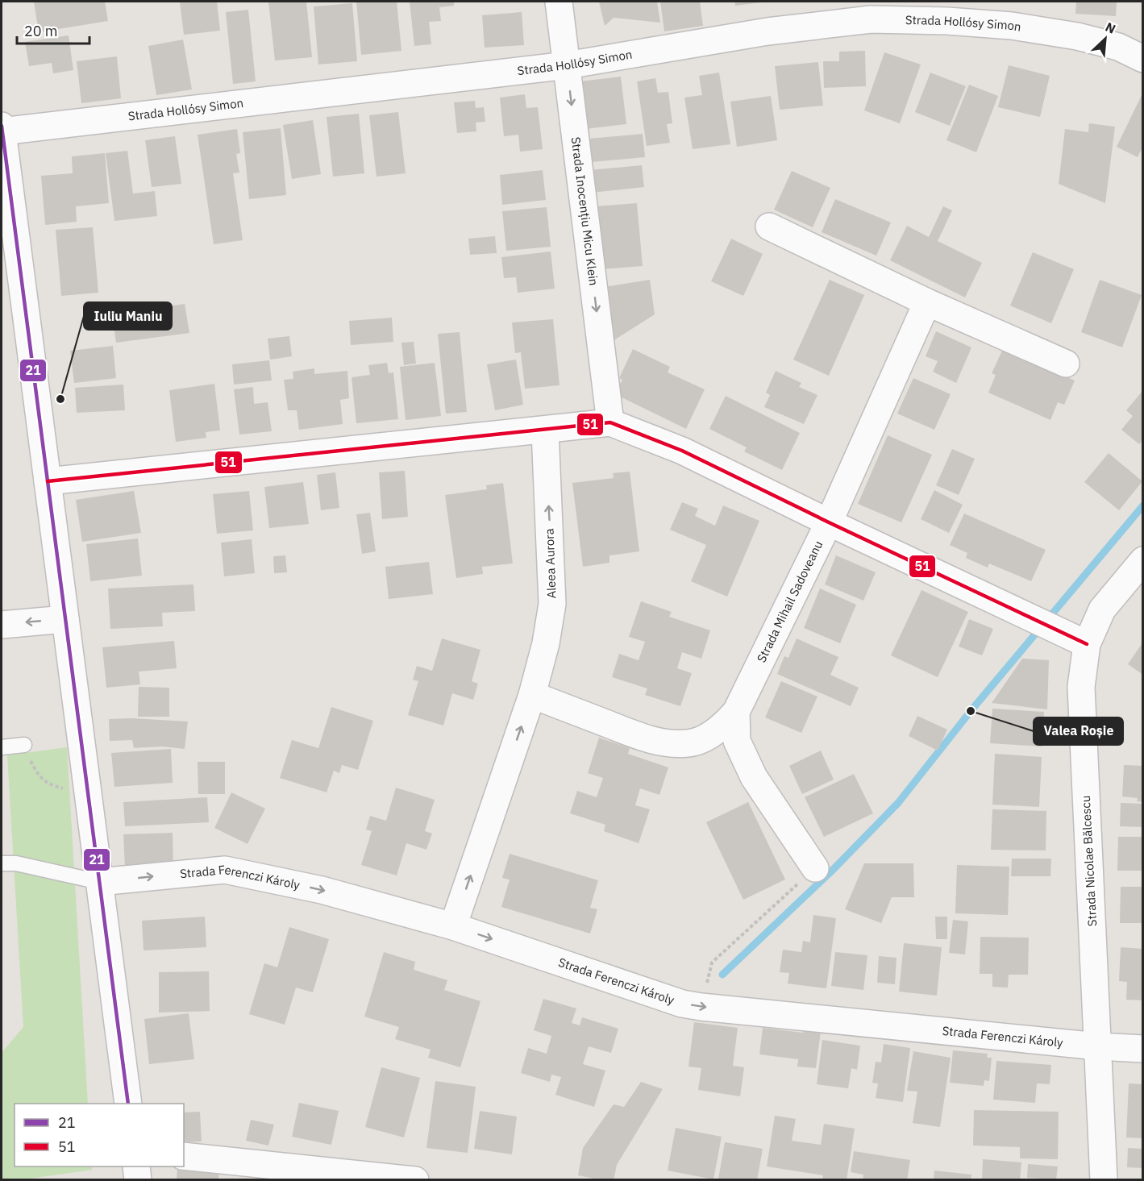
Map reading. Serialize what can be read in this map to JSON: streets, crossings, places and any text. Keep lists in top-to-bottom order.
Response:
{
  "streets": {
    "street": [
      "Strada Hollósy Simon",
      "Strada Inocențiu Micu Klein",
      "Aleea Aurora",
      "Strada Mihail Sadoveanu",
      "Strada Nicolae Bălcescu",
      "Strada Ferenczi Károly"
    ]
  },
  "crossings": [
    ["Strada Hollósy Simon", "Strada Inocențiu Micu Klein"],
    ["Aleea Aurora", "Strada Ferenczi Károly"],
    ["Strada Nicolae Bălcescu", "Strada Ferenczi Károly"]
  ],
  "one_way": ["Strada Inocențiu Micu Klein", "Aleea Aurora", "Strada Ferenczi Károly"],
  "places": ["Iuliu Maniu", "Valea Roșie"],
  "lines": ["transit line 21", "transit line 51"],
  "legend": ["21", "51"],
  "scale_bar": "20 m",
  "north": "top right"
}
